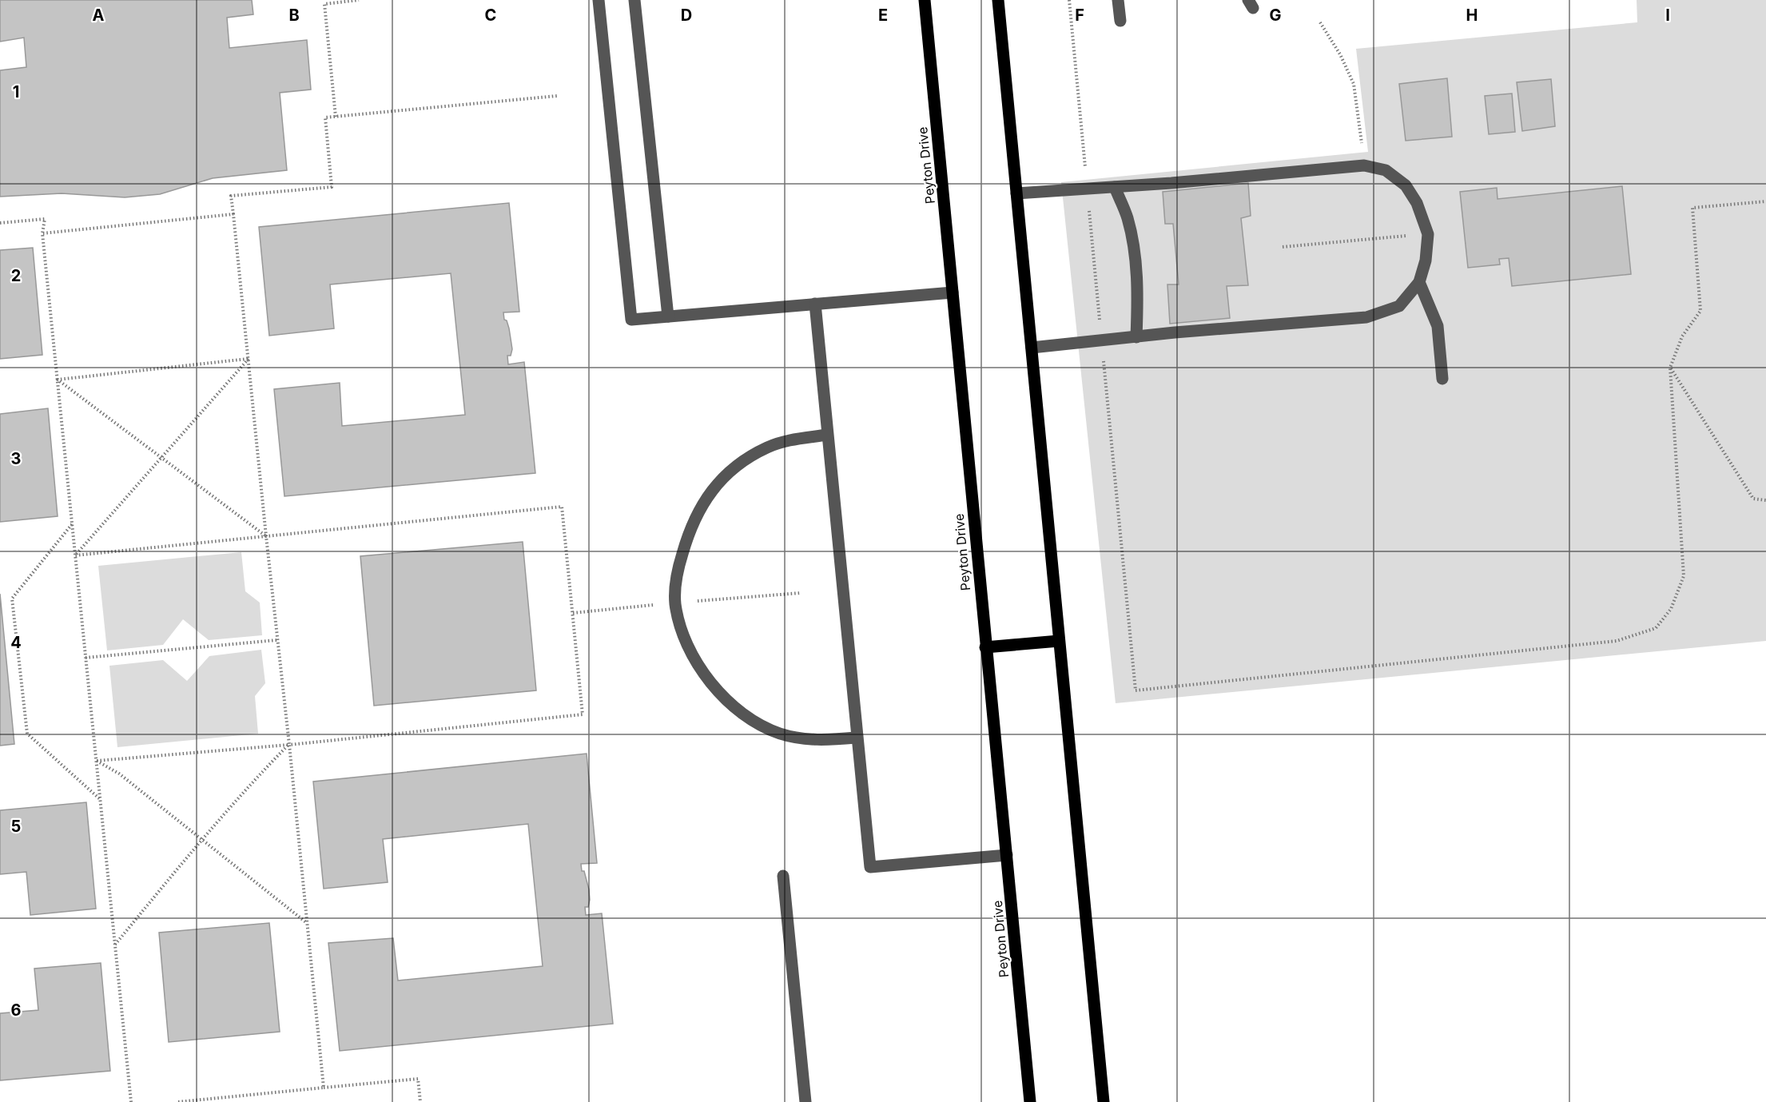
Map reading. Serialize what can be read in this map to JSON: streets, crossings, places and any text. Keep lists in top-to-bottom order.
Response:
{
  "streets": {
    "main road": ["Peyton Drive"]
  },
  "grid": {
    "columns": [
      "A",
      "B",
      "C",
      "D",
      "E",
      "F",
      "G",
      "H",
      "I"
    ],
    "rows": [
      "1",
      "2",
      "3",
      "4",
      "5",
      "6"
    ]
  }
}
